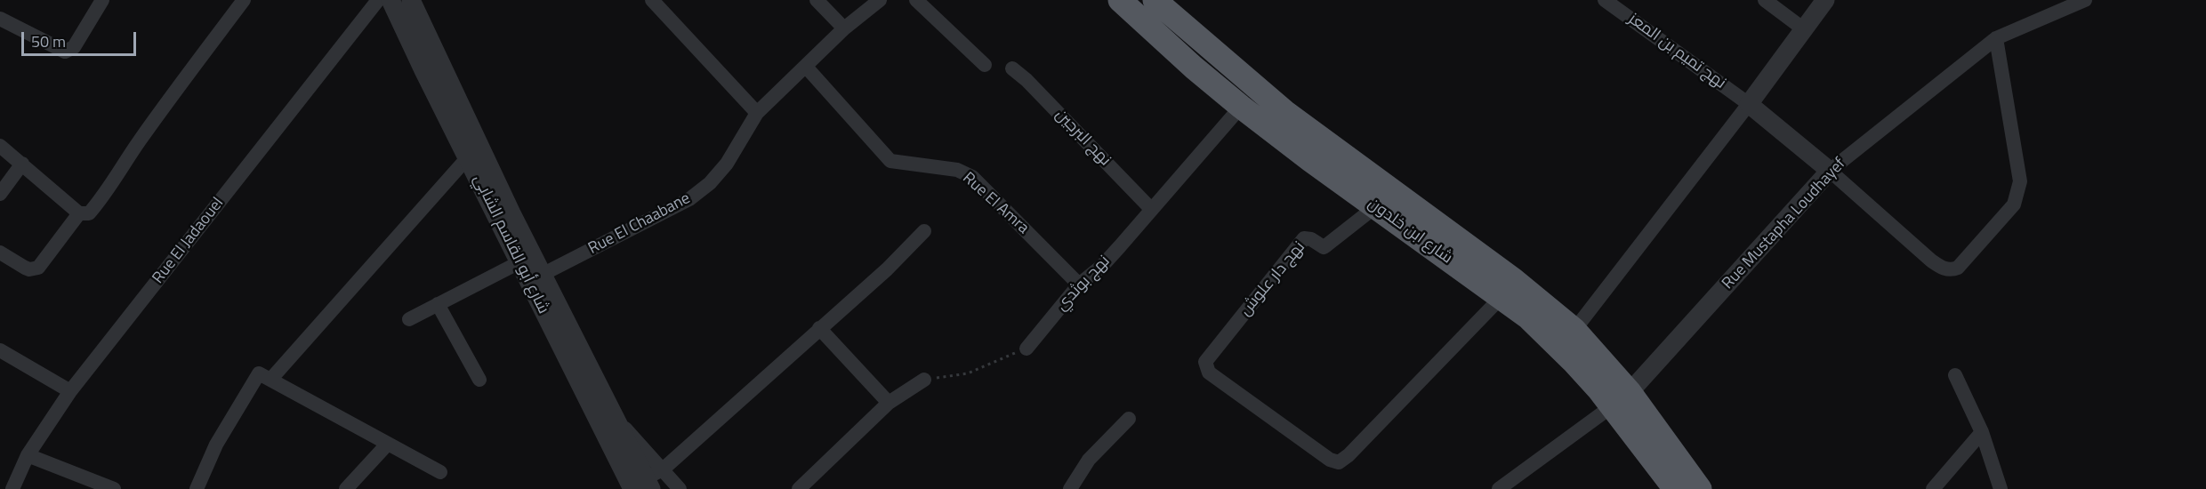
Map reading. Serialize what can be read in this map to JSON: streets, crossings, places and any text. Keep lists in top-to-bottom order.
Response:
{
  "streets": {
    "highway": ["شارع ابن خلدون"],
    "street": [
      "نهج تميم بن المعز",
      "نهج البرجين",
      "Rue El Amra",
      "Rue El Chaabane",
      "Rue Mustapha Loudhayef",
      "Rue El Jadaouel",
      "شارع أبو القاسم الشابي",
      "نهج دار علوش",
      "نهج بوثدي"
    ]
  },
  "crossings": [
    ["نهج البرجين", "نهج بوثدي"],
    ["Rue El Amra", "Rue El Chaabane"],
    ["Rue El Amra", "نهج بوثدي"],
    ["Rue El Chaabane", "شارع أبو القاسم الشابي"],
    ["Rue Mustapha Loudhayef", "شارع ابن خلدون"],
    ["شارع ابن خلدون", "نهج دار علوش"],
    ["شارع ابن خلدون", "نهج بوثدي"]
  ],
  "scale_bar": "50 m"
}
